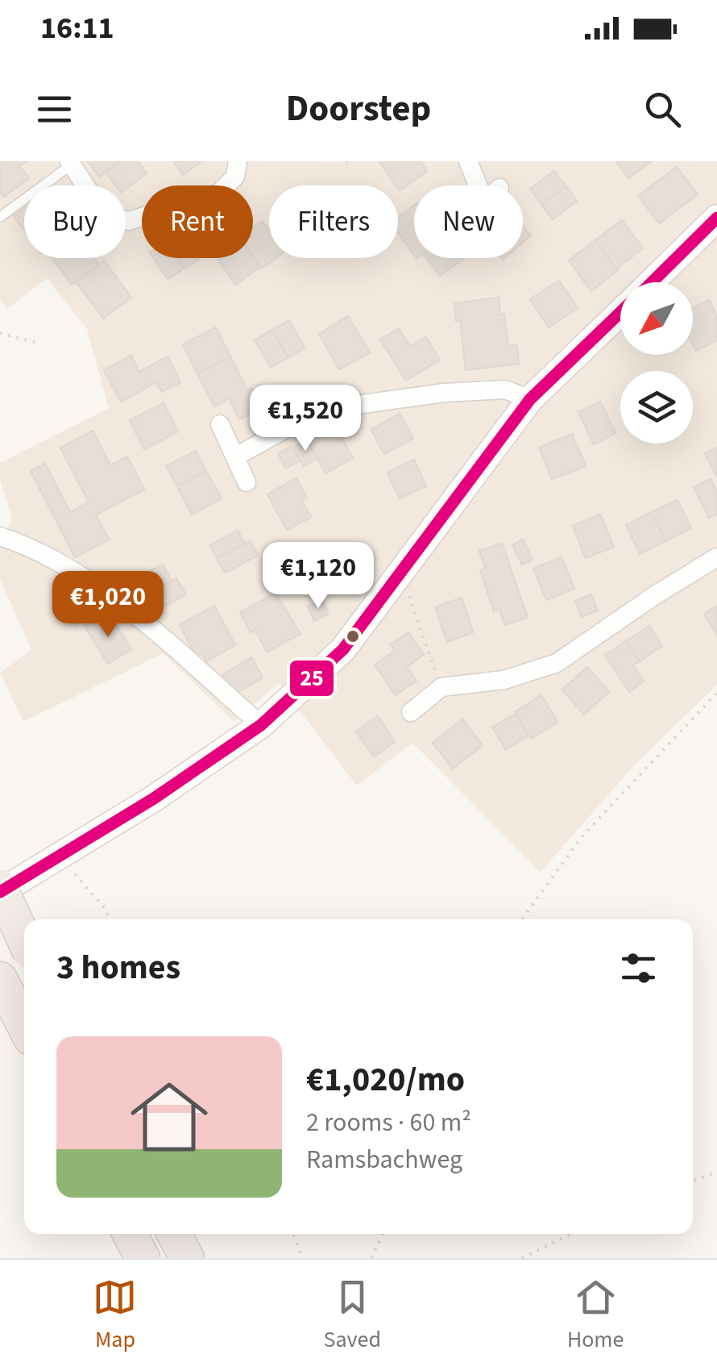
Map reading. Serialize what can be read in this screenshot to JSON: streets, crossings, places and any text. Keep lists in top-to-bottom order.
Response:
{
  "lines": ["transit line 25"],
  "north": "bottom left",
  "page": {
    "status": "16:11",
    "header": "Doorstep",
    "chip": [
      "Buy",
      "Rent",
      "Filters",
      "New"
    ],
    "price": ["€1,520", "€1,120", "€1,020"],
    "heading": "3 homes",
    "list": [
      {
        "name": "€1,020/mo",
        "note": "2 rooms · 60 m² · Ramsbachweg"
      }
    ],
    "tabs": ["Map", "Saved", "Home"]
  }
}
